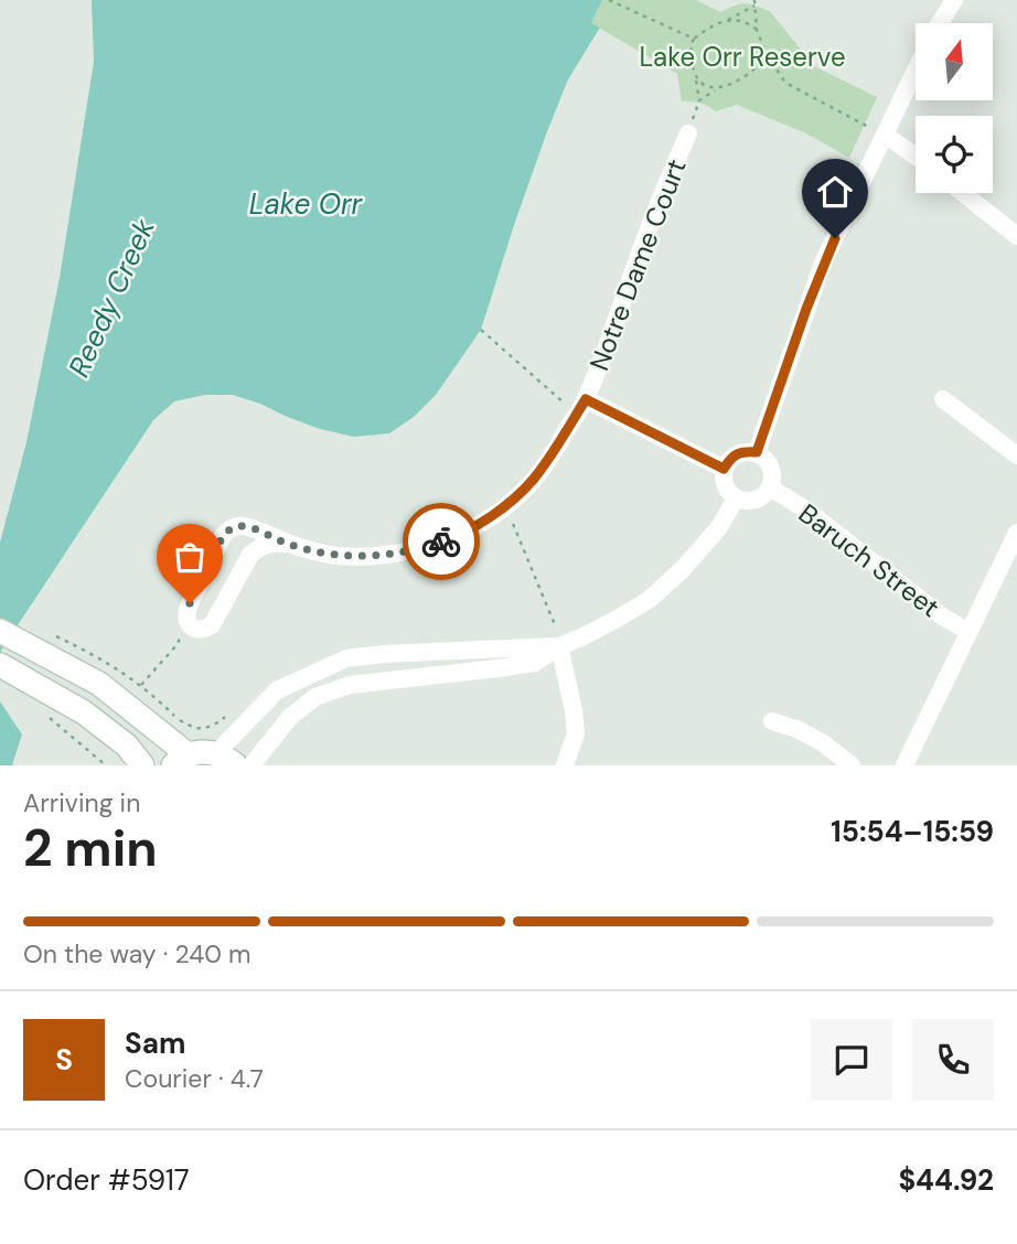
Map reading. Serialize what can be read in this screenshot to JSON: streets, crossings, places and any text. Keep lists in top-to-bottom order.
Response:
{
  "streets": {
    "street": ["Notre Dame Court", "Baruch Street"]
  },
  "water": ["Lake Orr", "Reedy Creek"],
  "parks": ["Lake Orr Reserve"],
  "north": "top",
  "page": {
    "heading": ["2 min", "Arriving in", "15:54–15:59"],
    "panel": [
      "Sam",
      "Courier · 4.7",
      "Order #5917",
      "$44.92"
    ],
    "bar": "On the way · 240 m",
    "round": "S"
  }
}
